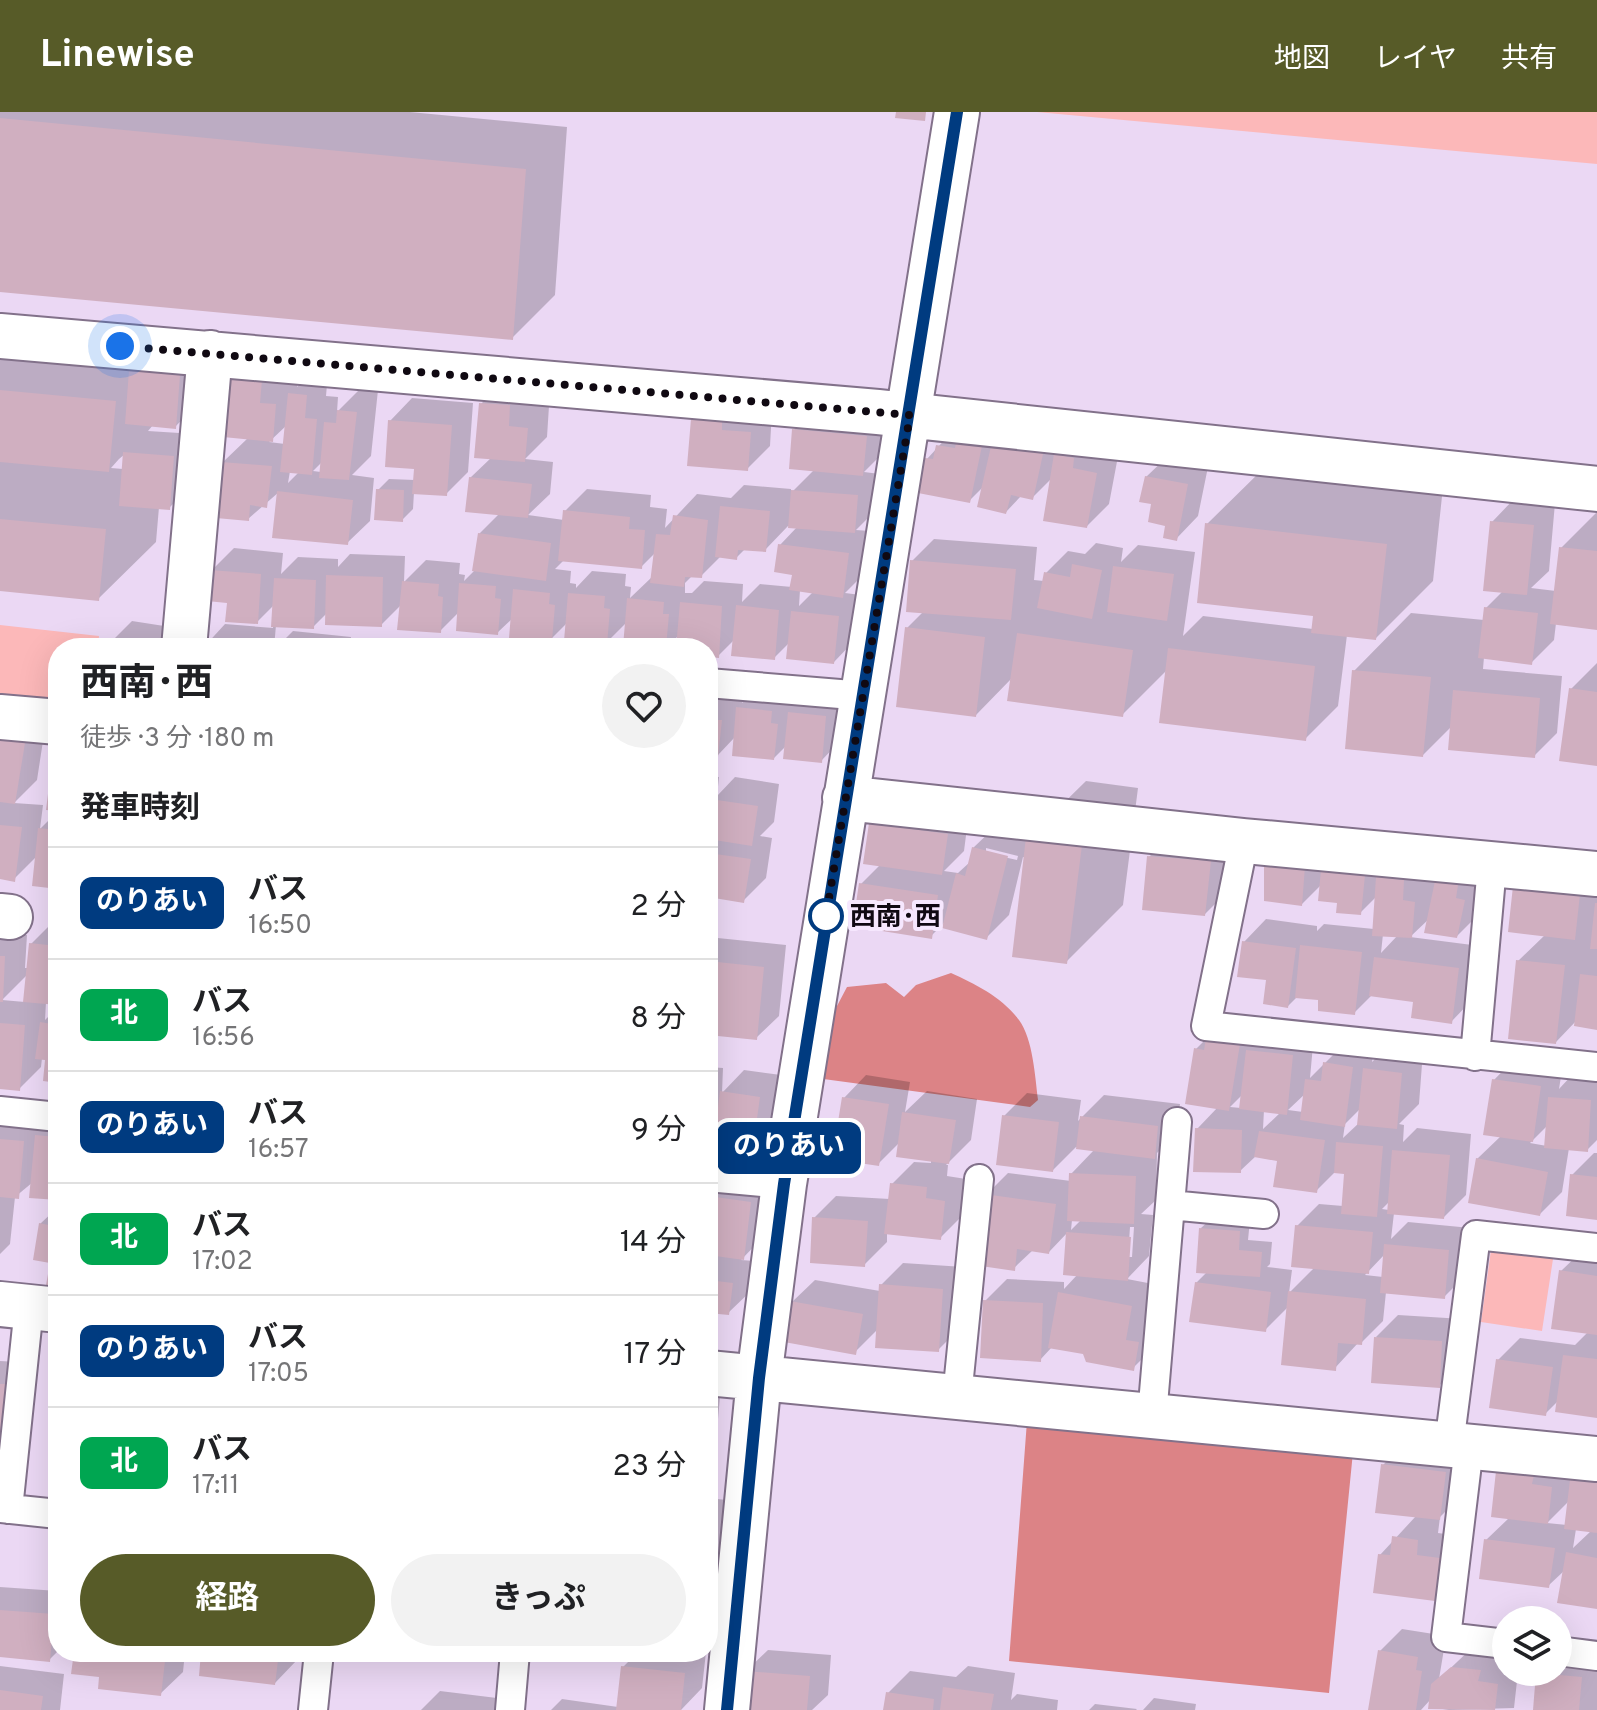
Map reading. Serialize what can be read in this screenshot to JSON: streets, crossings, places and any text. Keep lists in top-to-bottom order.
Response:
{
  "places": ["西南･西"],
  "lines": ["bus line のりあい"],
  "page": {
    "header": "Linewise",
    "nav": ["地図", "レイヤ", "共有"],
    "on_map": "のりあい",
    "heading": [
      ["西南･西", "徒歩 · 3 分 · 180 m"],
      "発車時刻"
    ],
    "list": [
      {
        "mark": "のりあい",
        "name": "バス",
        "note": "16:50",
        "value": "2 分"
      },
      {
        "mark": "北",
        "name": "バス",
        "note": "16:56",
        "value": "8 分"
      },
      {
        "mark": "のりあい",
        "name": "バス",
        "note": "16:57",
        "value": "9 分"
      },
      {
        "mark": "北",
        "name": "バス",
        "note": "17:02",
        "value": "14 分"
      },
      {
        "mark": "のりあい",
        "name": "バス",
        "note": "17:05",
        "value": "17 分"
      },
      {
        "mark": "北",
        "name": "バス",
        "note": "17:11",
        "value": "23 分"
      }
    ],
    "buttons": ["経路", "きっぷ"]
  }
}
